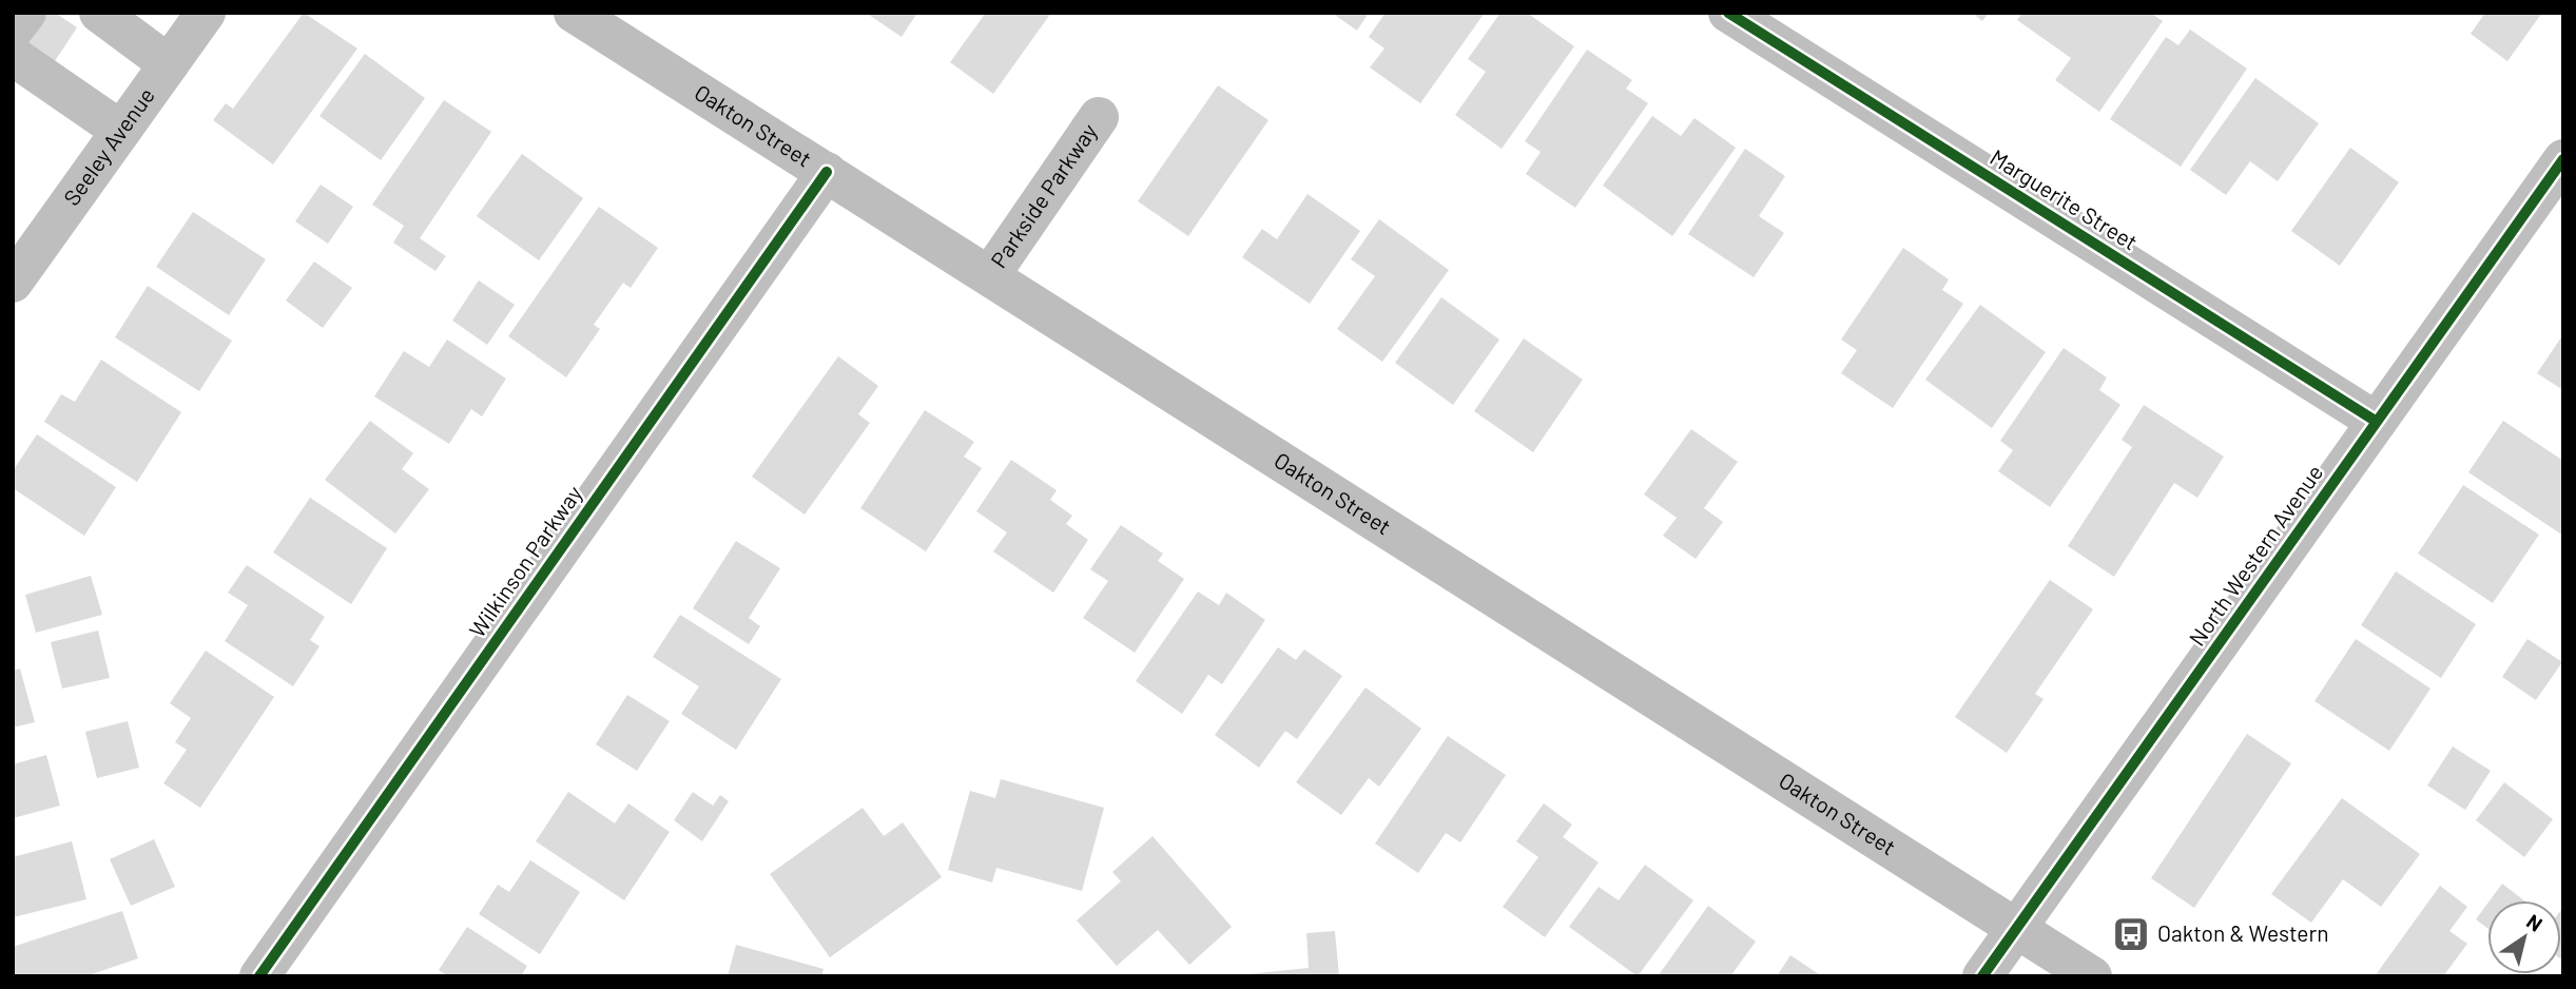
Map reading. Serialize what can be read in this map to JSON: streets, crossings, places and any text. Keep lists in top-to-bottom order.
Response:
{
  "streets": {
    "main road": ["Oakton Street"],
    "street": [
      "Seeley Avenue",
      "Parkside Parkway",
      "Marguerite Street",
      "North Western Avenue",
      "Wilkinson Parkway"
    ]
  },
  "crossings": [
    ["Oakton Street", "Parkside Parkway"],
    ["Oakton Street", "North Western Avenue"],
    ["Oakton Street", "Wilkinson Parkway"],
    ["Marguerite Street", "North Western Avenue"]
  ],
  "places": {
    "bus stop": ["Oakton & Western"]
  },
  "north": "top right"
}
